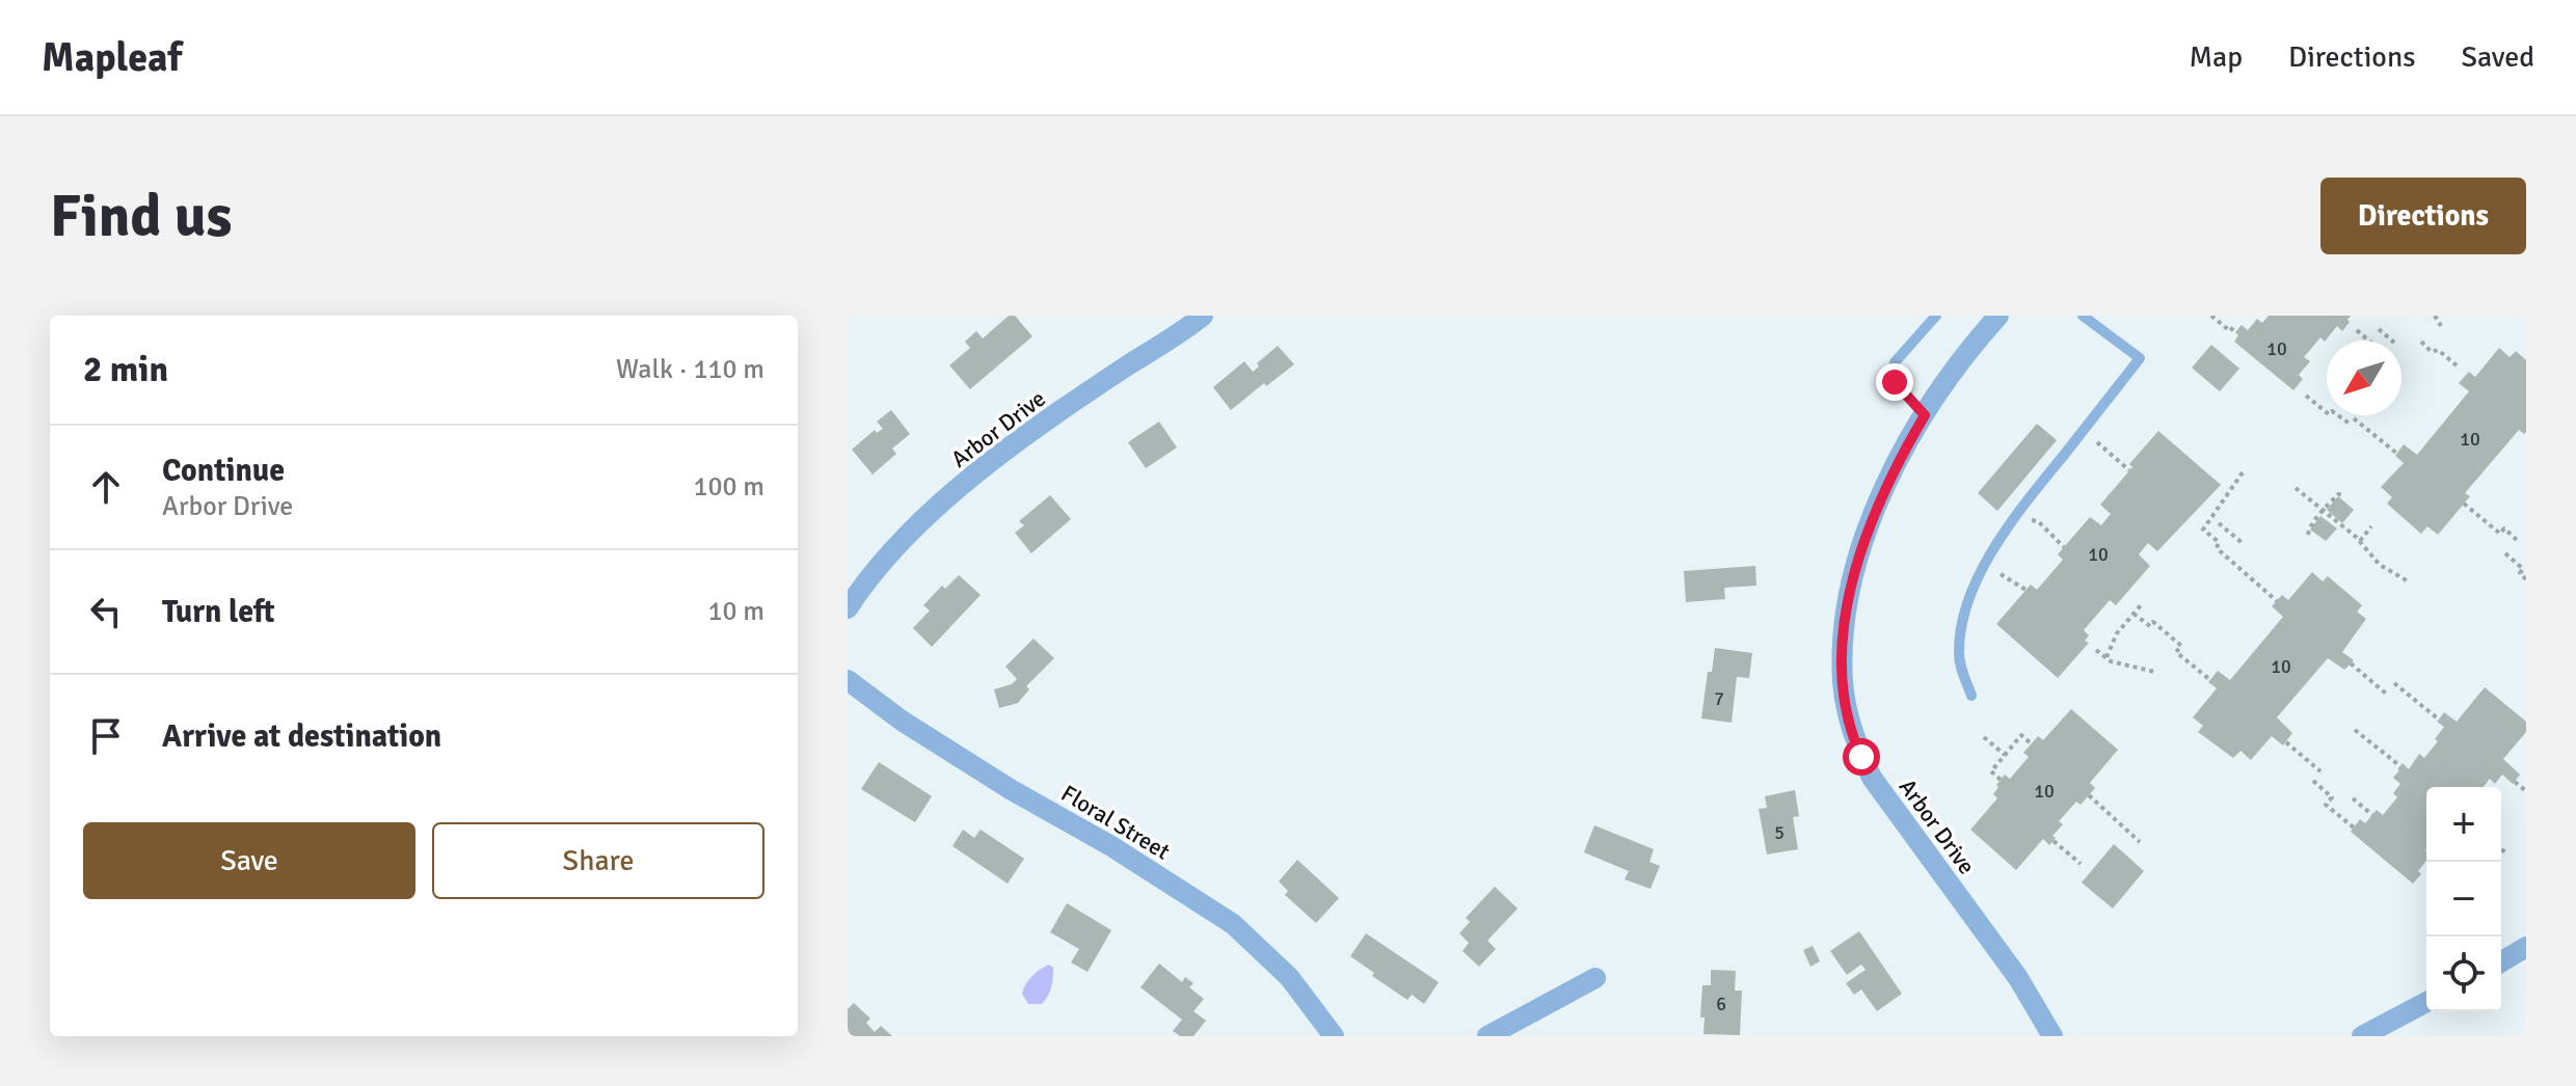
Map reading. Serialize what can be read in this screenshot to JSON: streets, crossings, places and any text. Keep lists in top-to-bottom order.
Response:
{
  "streets": {
    "street": ["Arbor Drive", "Floral Street"]
  },
  "house_numbers": [
    "10",
    "10",
    "10",
    "10",
    "7",
    "10",
    "5",
    "6"
  ],
  "north": "bottom left",
  "page": {
    "header": "Mapleaf",
    "nav": ["Map", "Directions", "Saved"],
    "buttons": [
      "Directions",
      ["Save", "Share"]
    ],
    "title": "Find us",
    "heading": ["2 min", "Walk · 110 m"],
    "list": [
      ["Continue", "Arbor Drive", "100 m"],
      ["Turn left", "10 m"],
      "Arrive at destination"
    ],
    "map_buttons": ["+", "−"]
  }
}
